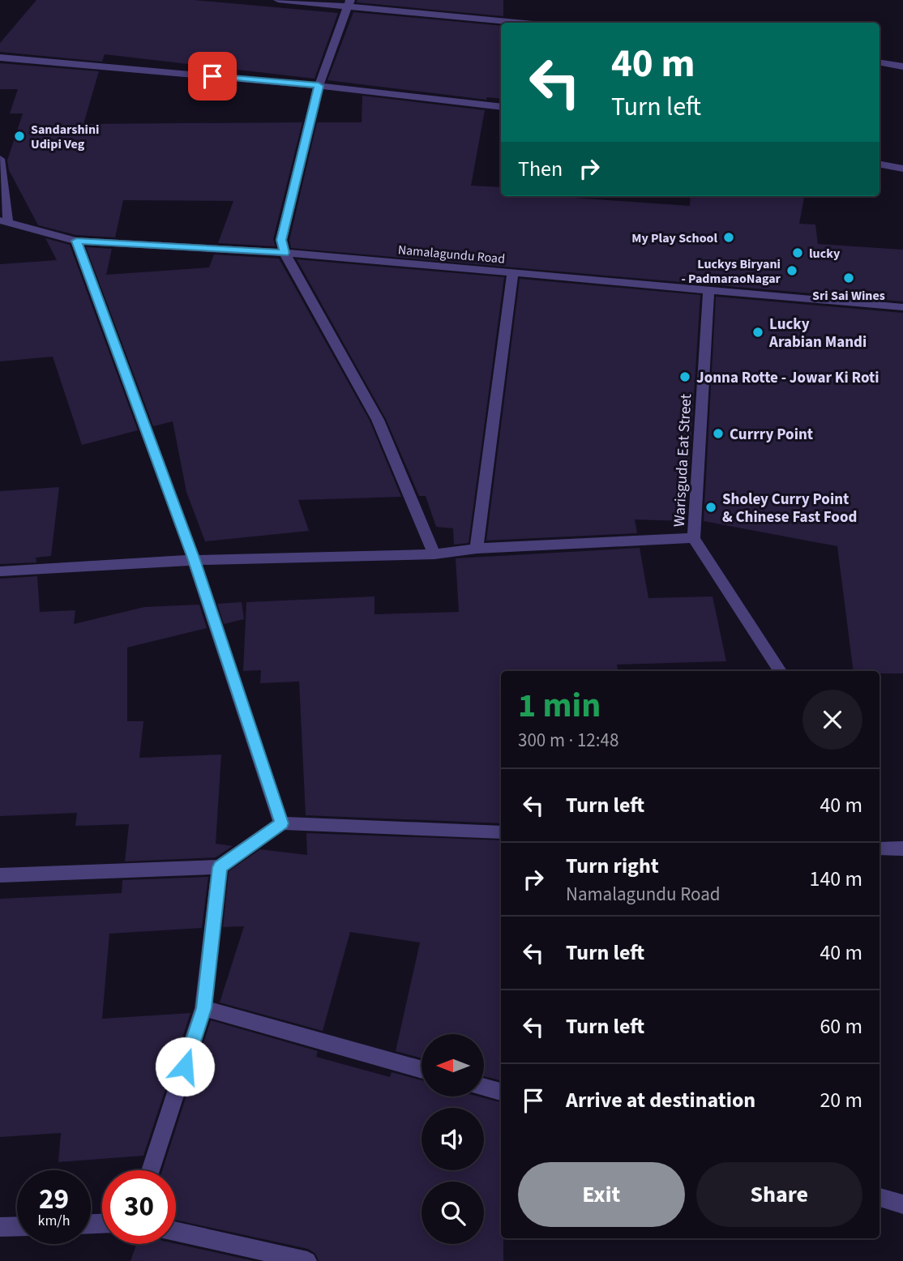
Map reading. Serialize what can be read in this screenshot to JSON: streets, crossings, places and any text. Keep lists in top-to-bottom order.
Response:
{
  "streets": {
    "street": ["Namalagundu Road", "Warisguda Eat Street"]
  },
  "crossings": [
    ["Namalagundu Road", "Warisguda Eat Street"]
  ],
  "places": [
    "Sandarshini Udipi Veg",
    "My Play School",
    "lucky",
    "Luckys Biryani - PadmaraoNagar",
    "Sri Sai Wines",
    "Lucky Arabian Mandi",
    "Jonna Rotte - Jowar Ki Roti",
    "Currry Point",
    "Sholey Curry Point & Chinese Fast Food"
  ],
  "north": "left",
  "page": {
    "turn": ["40 m", "Turn left"],
    "then": "Then",
    "heading": ["1 min", "300 m · 12:48"],
    "list": [
      {
        "name": "Turn left",
        "value": "40 m"
      },
      {
        "name": "Turn right",
        "note": "Namalagundu Road",
        "value": "140 m"
      },
      {
        "name": "Turn left",
        "value": "40 m"
      },
      {
        "name": "Turn left",
        "value": "60 m"
      },
      {
        "name": "Arrive at destination",
        "value": "20 m"
      }
    ],
    "buttons": ["Exit", "Share"],
    "speed": "29 km/h",
    "limit": "30"
  }
}
